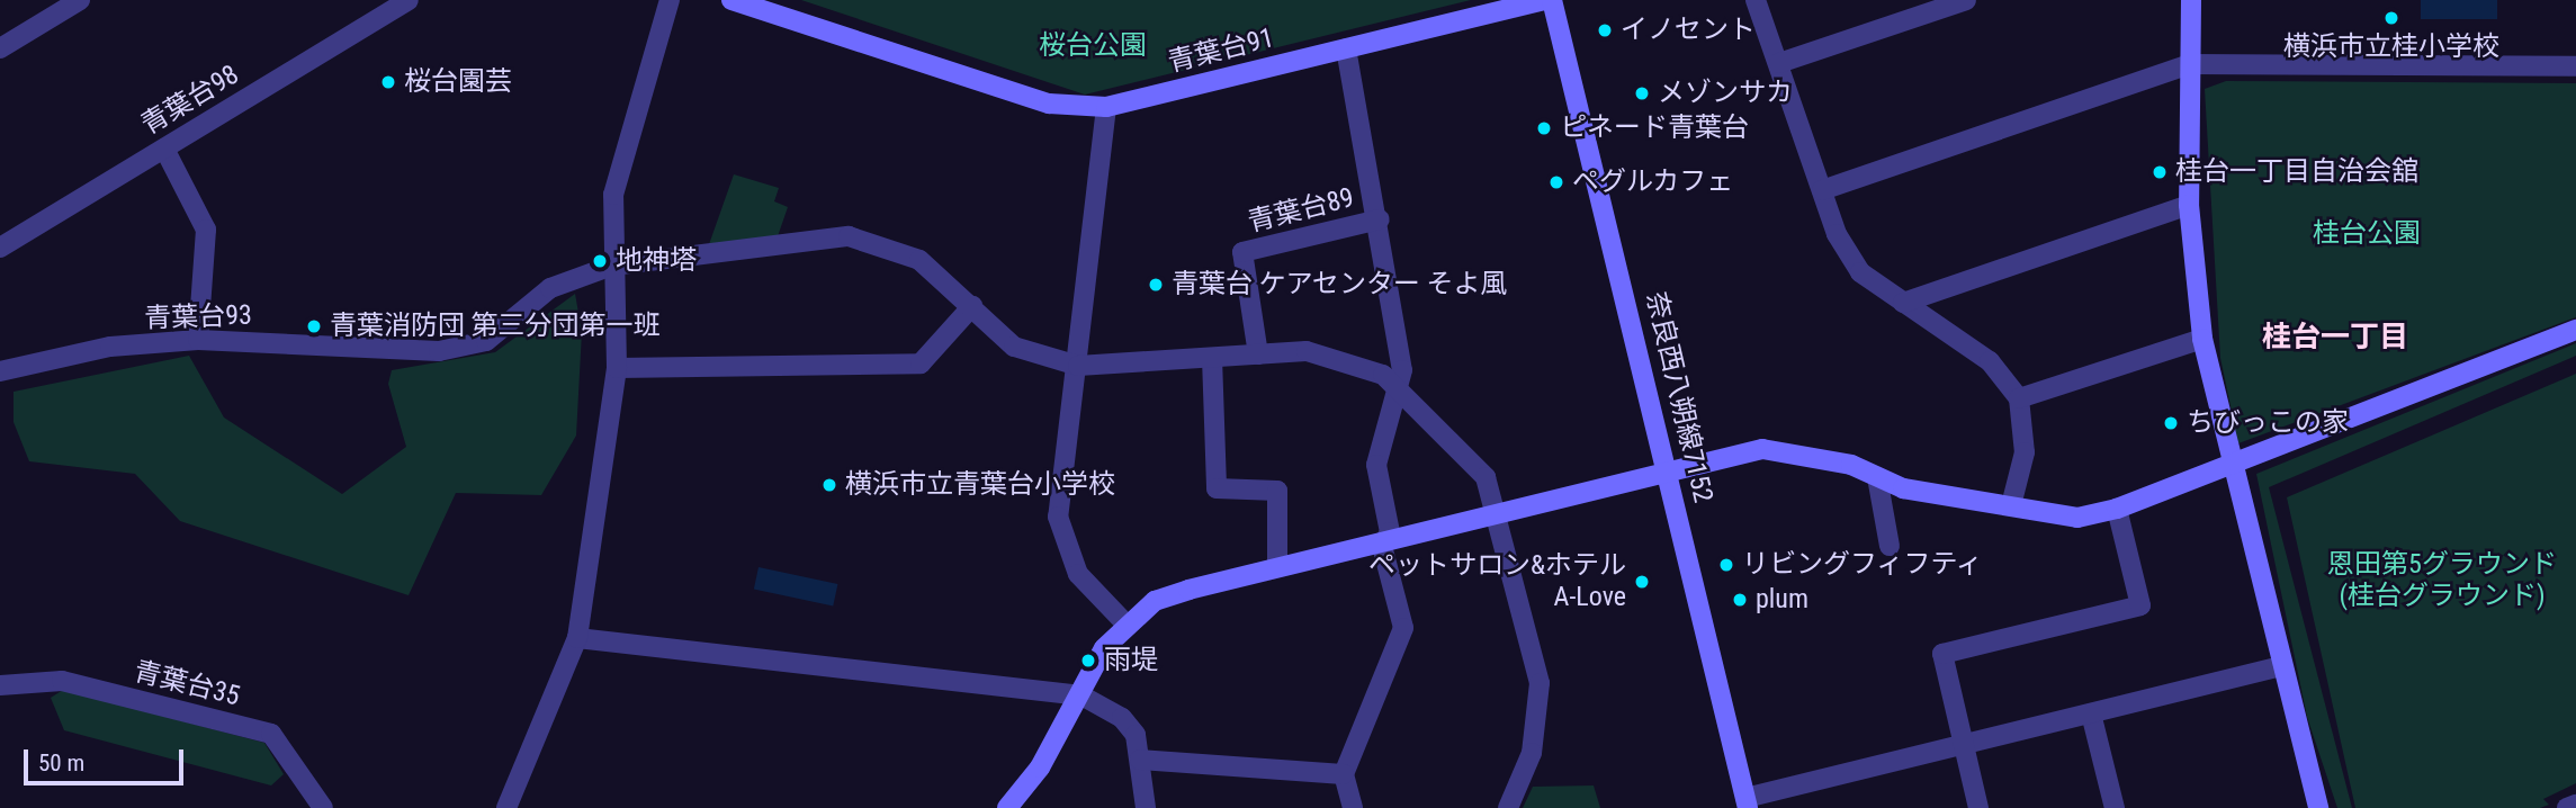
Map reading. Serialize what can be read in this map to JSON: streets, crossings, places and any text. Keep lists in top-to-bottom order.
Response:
{
  "streets": {
    "street": [
      "青葉台91",
      "青葉台98",
      "青葉台89",
      "青葉台93",
      "奈良西八朔線7152",
      "青葉台35"
    ]
  },
  "crossings": [
    ["青葉台89", "青葉台93"]
  ],
  "districts": ["桂台一丁目"],
  "parks": ["桜台公園", "桂台公園", "恩田第5グラウンド (桂台グラウンド)"],
  "places": [
    "横浜市立桂小学校",
    "イノセント",
    "桜台園芸",
    "メゾンサカ",
    "ピネード青葉台",
    "桂台一丁目自治会舘",
    "ペグルカフェ",
    "地神塔",
    "青葉台 ケアセンター そよ風",
    "青葉消防団 第三分団第一班",
    "ちびっこの家",
    "横浜市立青葉台小学校",
    "リビングフィフティ",
    "ペットサロン&ホテル A-Love",
    "plum",
    "雨堤"
  ],
  "scale_bar": "50 m"
}
